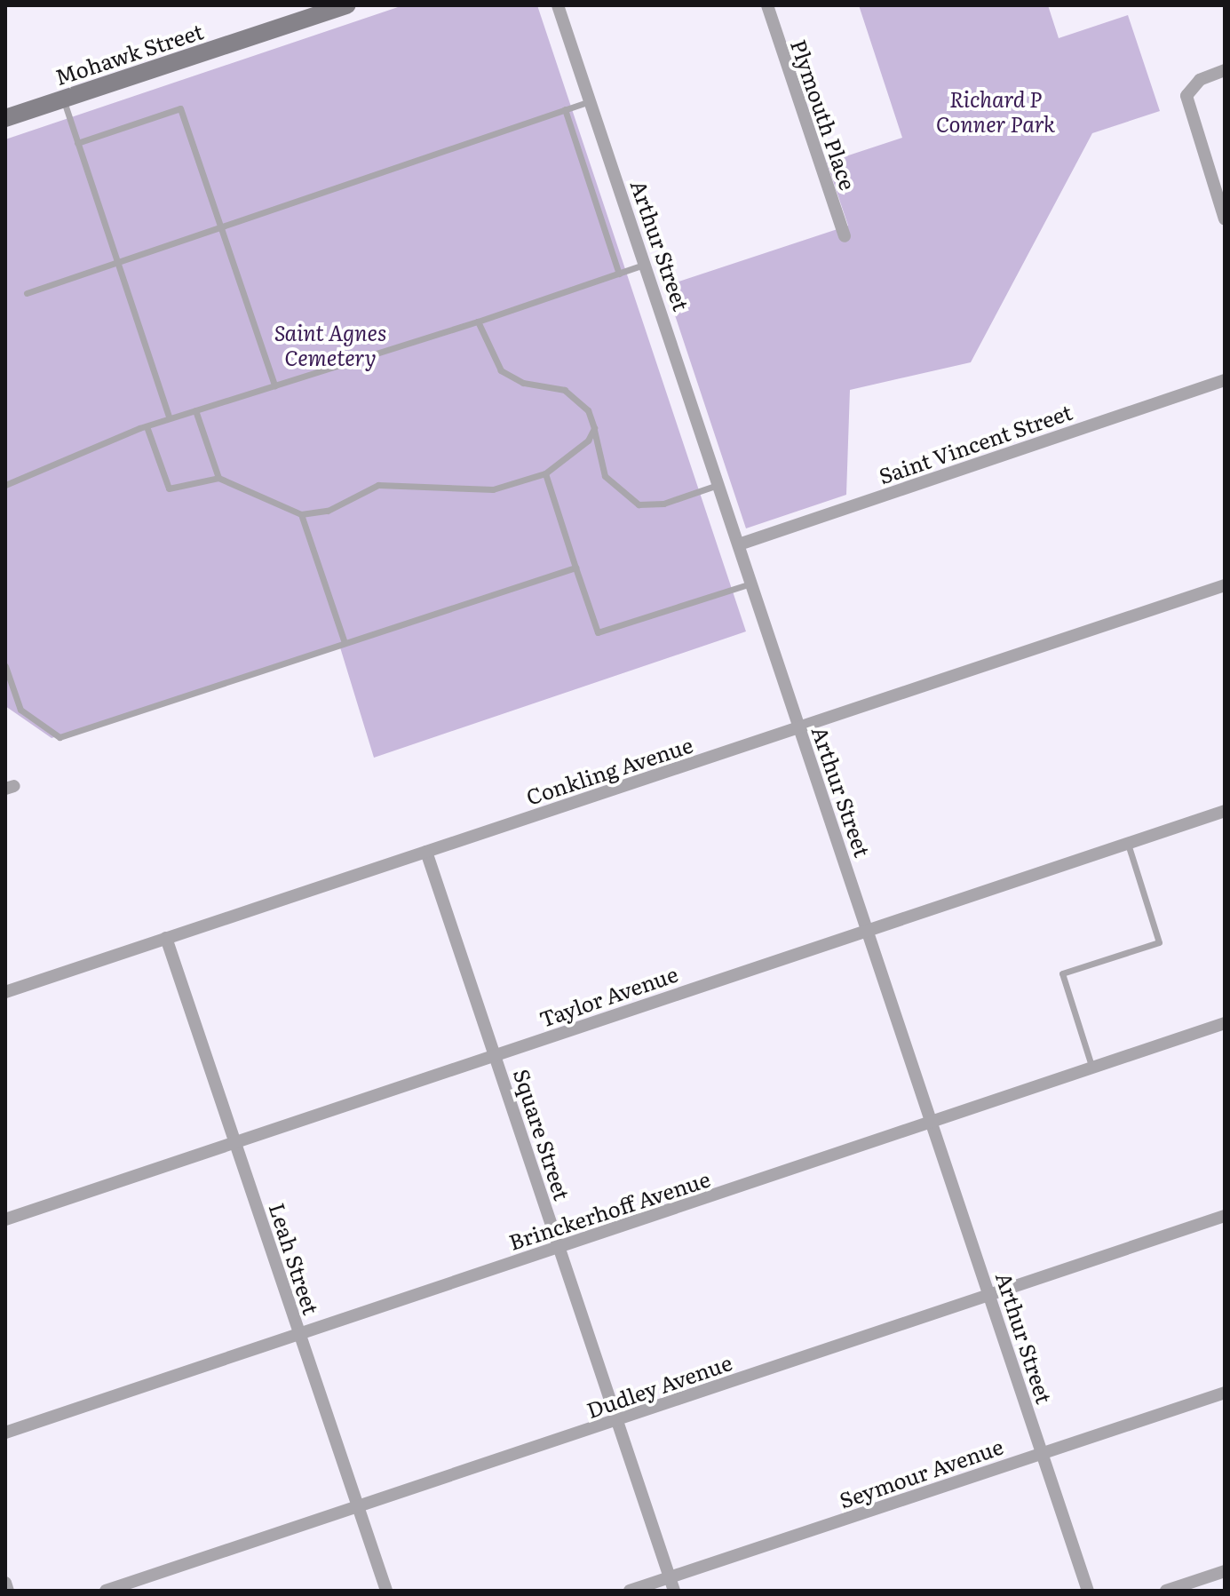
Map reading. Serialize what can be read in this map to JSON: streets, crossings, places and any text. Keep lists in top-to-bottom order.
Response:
{
  "streets": {
    "street": [
      "Mohawk Street",
      "Plymouth Place",
      "Arthur Street",
      "Saint Vincent Street",
      "Conkling Avenue",
      "Taylor Avenue",
      "Square Street",
      "Brinckerhoff Avenue",
      "Leah Street",
      "Dudley Avenue",
      "Seymour Avenue"
    ]
  },
  "crossings": [
    ["Arthur Street", "Saint Vincent Street"],
    ["Arthur Street", "Conkling Avenue"],
    ["Arthur Street", "Taylor Avenue"],
    ["Arthur Street", "Brinckerhoff Avenue"],
    ["Arthur Street", "Dudley Avenue"],
    ["Arthur Street", "Seymour Avenue"],
    ["Conkling Avenue", "Square Street"],
    ["Conkling Avenue", "Leah Street"],
    ["Taylor Avenue", "Square Street"],
    ["Taylor Avenue", "Leah Street"],
    ["Square Street", "Brinckerhoff Avenue"],
    ["Square Street", "Dudley Avenue"],
    ["Square Street", "Seymour Avenue"],
    ["Brinckerhoff Avenue", "Leah Street"],
    ["Leah Street", "Dudley Avenue"]
  ],
  "parks": ["Richard P Conner Park", "Saint Agnes Cemetery"]
}
